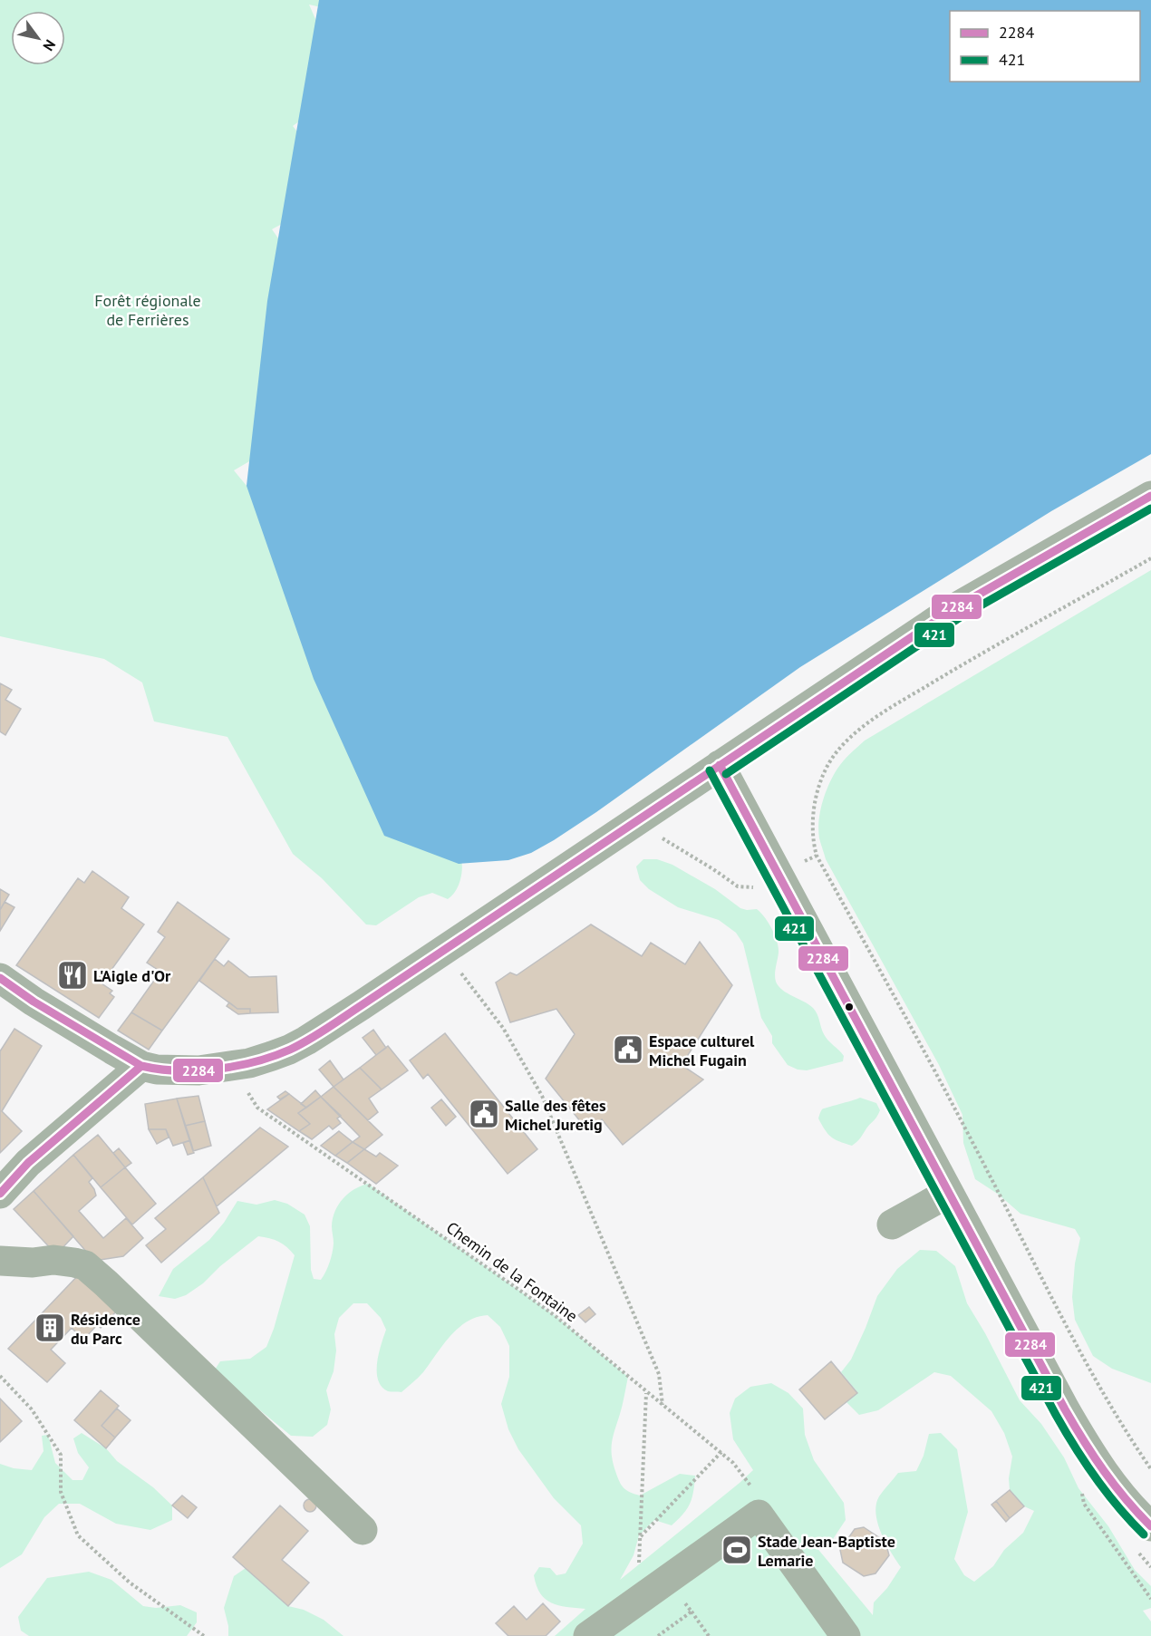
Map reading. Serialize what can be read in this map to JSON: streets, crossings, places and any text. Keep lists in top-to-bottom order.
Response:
{
  "streets": {
    "path": ["Chemin de la Fontaine"]
  },
  "parks": ["Forêt régionale de Ferrières"],
  "places": {
    "restaurant": ["L'Aigle d'Or"],
    "public building": ["Espace culturel Michel Fugain", "Salle des fêtes Michel Juretig"],
    "building": ["Résidence du Parc"],
    "sports": ["Stade Jean-Baptiste Lemarie"]
  },
  "lines": ["transit line 2284", "transit line 421"],
  "legend": ["2284", "421"],
  "north": "bottom right"
}
